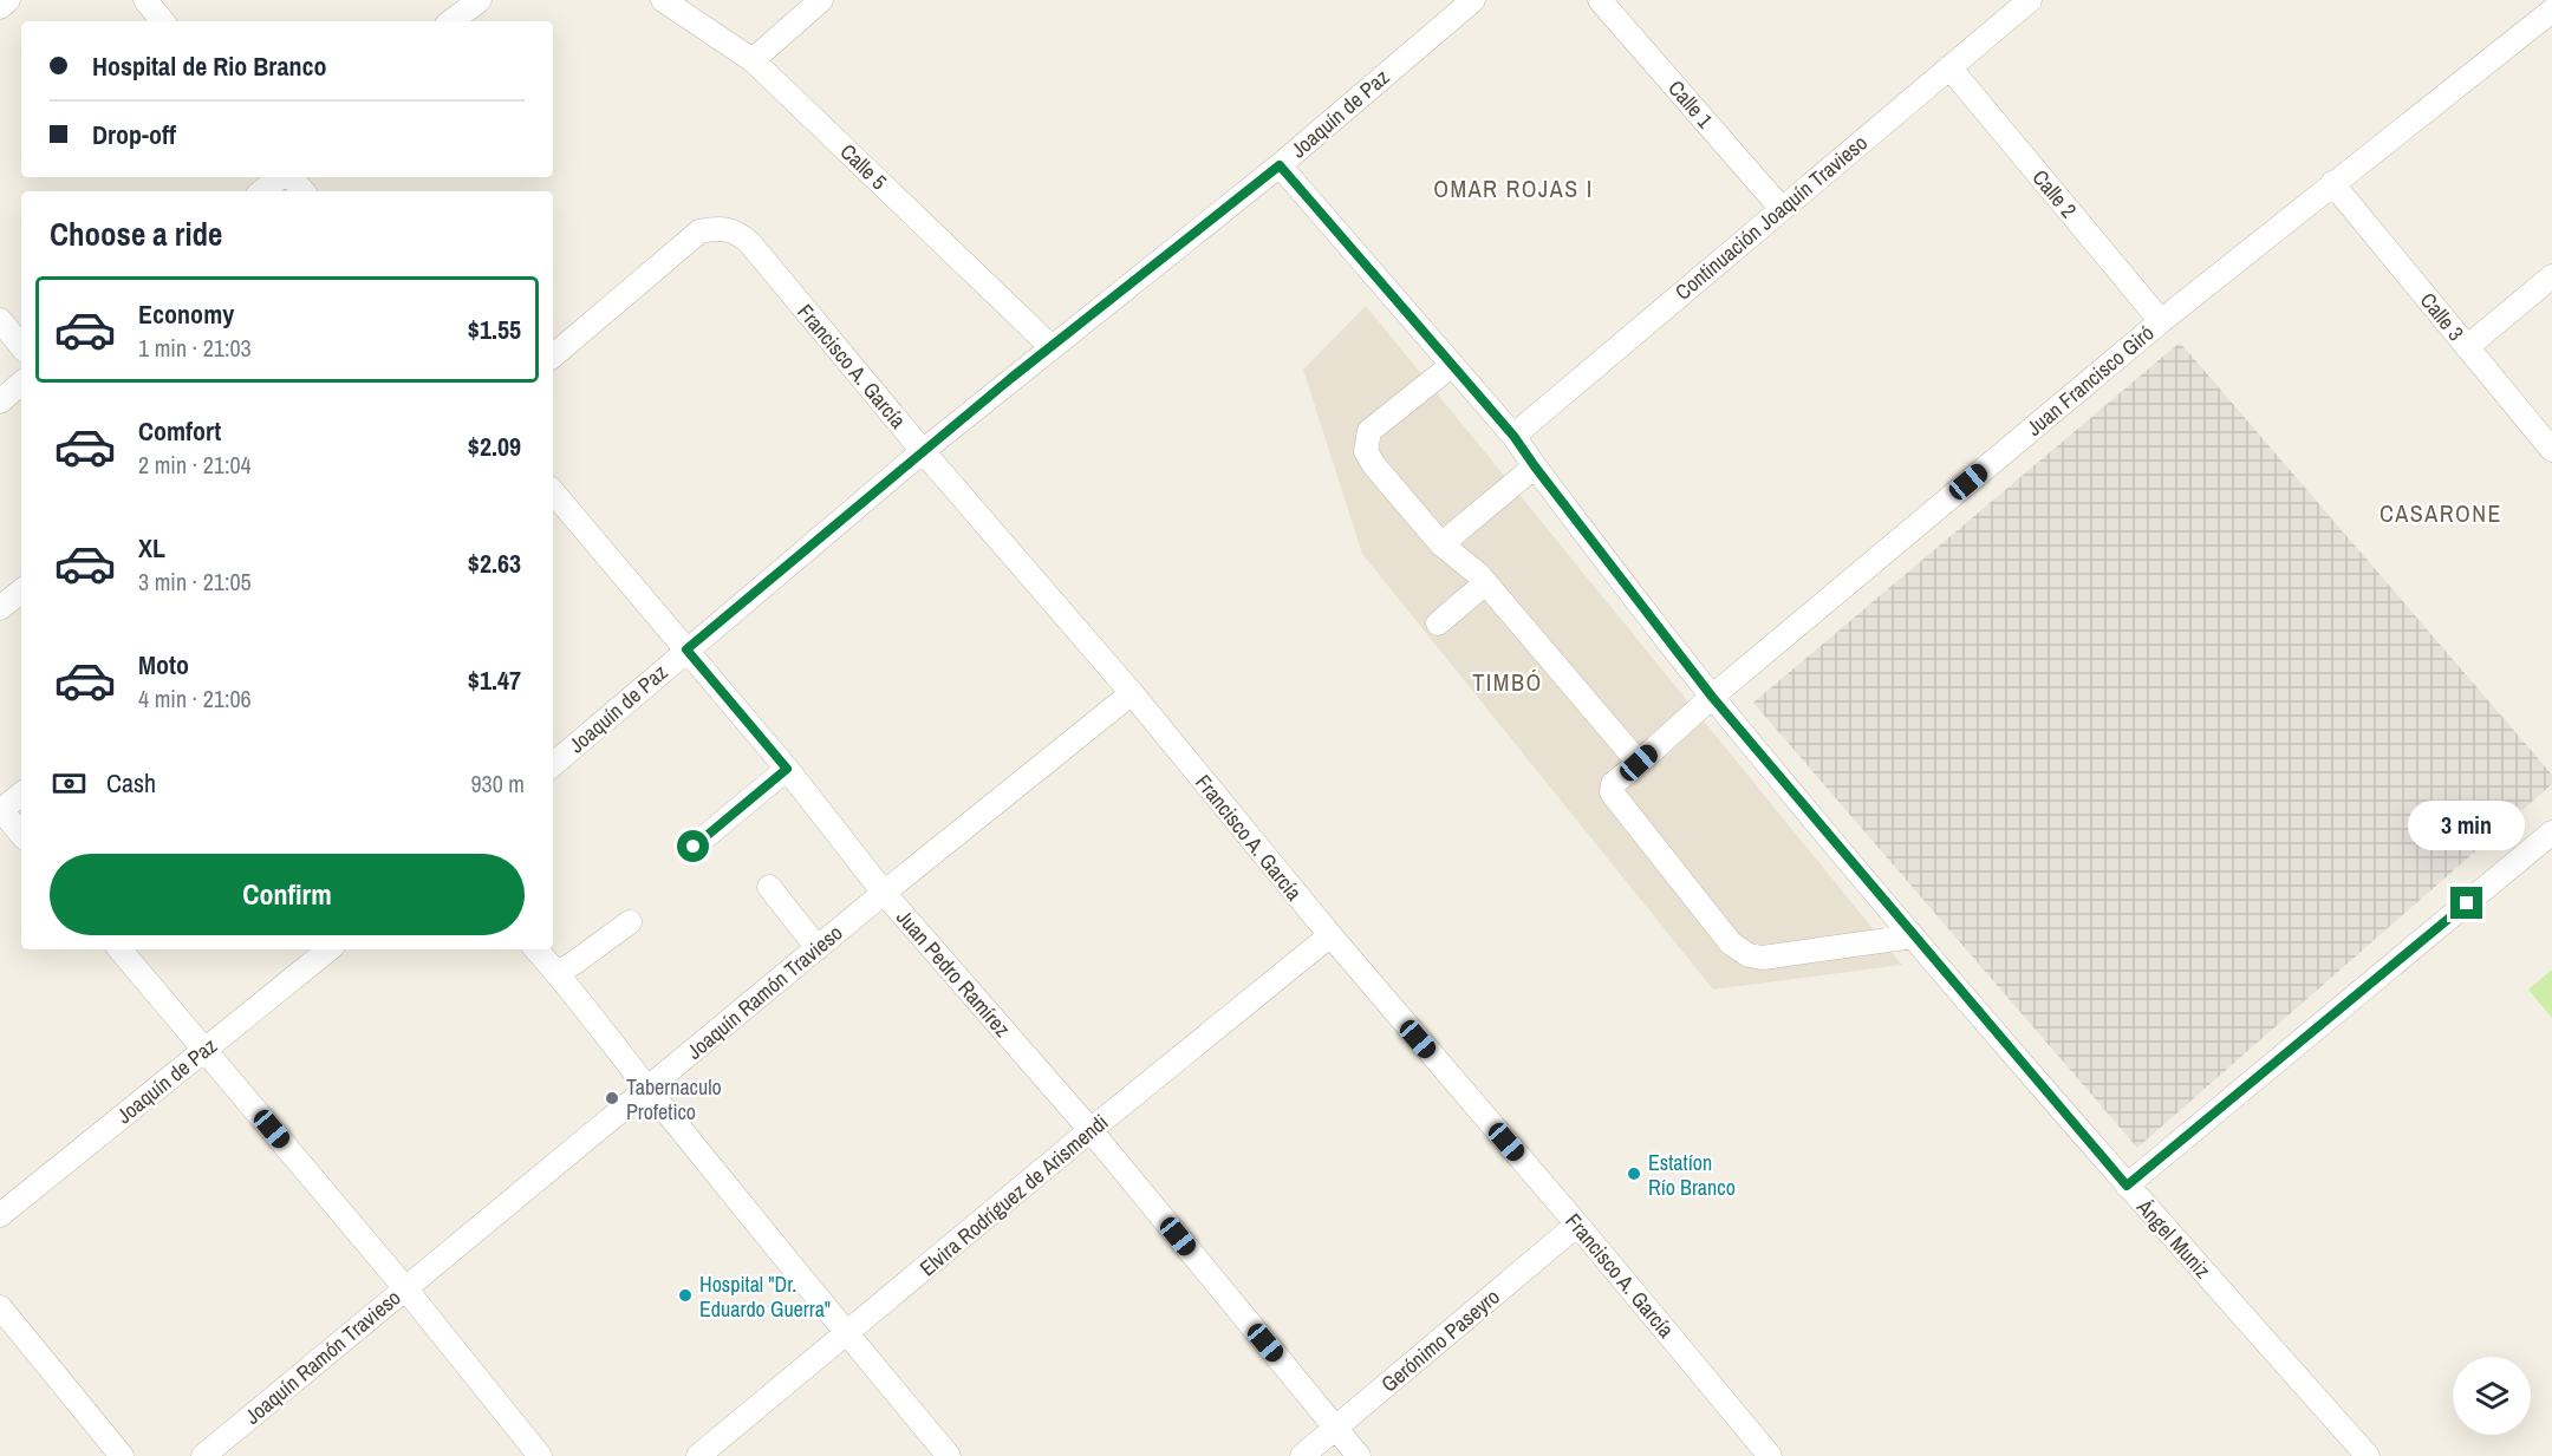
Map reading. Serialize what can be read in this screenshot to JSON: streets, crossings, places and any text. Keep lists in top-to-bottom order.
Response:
{
  "streets": {
    "street": [
      "Calle 1",
      "Joaquín de Paz",
      "Calle 5",
      "Calle 2",
      "Continuación Joaquín Travieso",
      "Calle 3",
      "Francisco A. García",
      "Juan Francisco Giró",
      "Juan Pedro Ramírez",
      "Joaquín Ramón Travieso",
      "Elvira Rodríguez de Arismendi",
      "Ángel Muniz",
      "Gerónimo Paseyro"
    ]
  },
  "crossings": [
    ["Calle 1", "Continuación Joaquín Travieso"],
    ["Joaquín de Paz", "Calle 5"],
    ["Joaquín de Paz", "Francisco A. García"],
    ["Joaquín de Paz", "Juan Pedro Ramírez"],
    ["Joaquín de Paz", "Ángel Muniz"],
    ["Calle 2", "Continuación Joaquín Travieso"],
    ["Calle 2", "Juan Francisco Giró"],
    ["Continuación Joaquín Travieso", "Ángel Muniz"],
    ["Calle 3", "Juan Francisco Giró"],
    ["Francisco A. García", "Joaquín Ramón Travieso"],
    ["Francisco A. García", "Elvira Rodríguez de Arismendi"],
    ["Francisco A. García", "Gerónimo Paseyro"],
    ["Juan Francisco Giró", "Ángel Muniz"],
    ["Juan Pedro Ramírez", "Joaquín Ramón Travieso"],
    ["Juan Pedro Ramírez", "Elvira Rodríguez de Arismendi"],
    ["Juan Pedro Ramírez", "Gerónimo Paseyro"]
  ],
  "districts": ["OMAR ROJAS I", "CASARONE", "TIMBÓ"],
  "places": ["Tabernaculo Profetico", "Estatíon Río Branco", "Hospital \"Dr. Eduardo Guerra\""],
  "page": {
    "banner": ["Hospital de Rio Branco", "Drop-off"],
    "heading": "Choose a ride",
    "list": [
      {
        "name": "Economy",
        "note": "1 min · 21:03",
        "value": "$1.55"
      },
      {
        "name": "Comfort",
        "note": "2 min · 21:04",
        "value": "$2.09"
      },
      {
        "name": "XL",
        "note": "3 min · 21:05",
        "value": "$2.63"
      },
      {
        "name": "Moto",
        "note": "4 min · 21:06",
        "value": "$1.47"
      }
    ],
    "pay": ["Cash", "930 m"],
    "bubble": "3 min",
    "buttons": "Confirm"
  }
}
